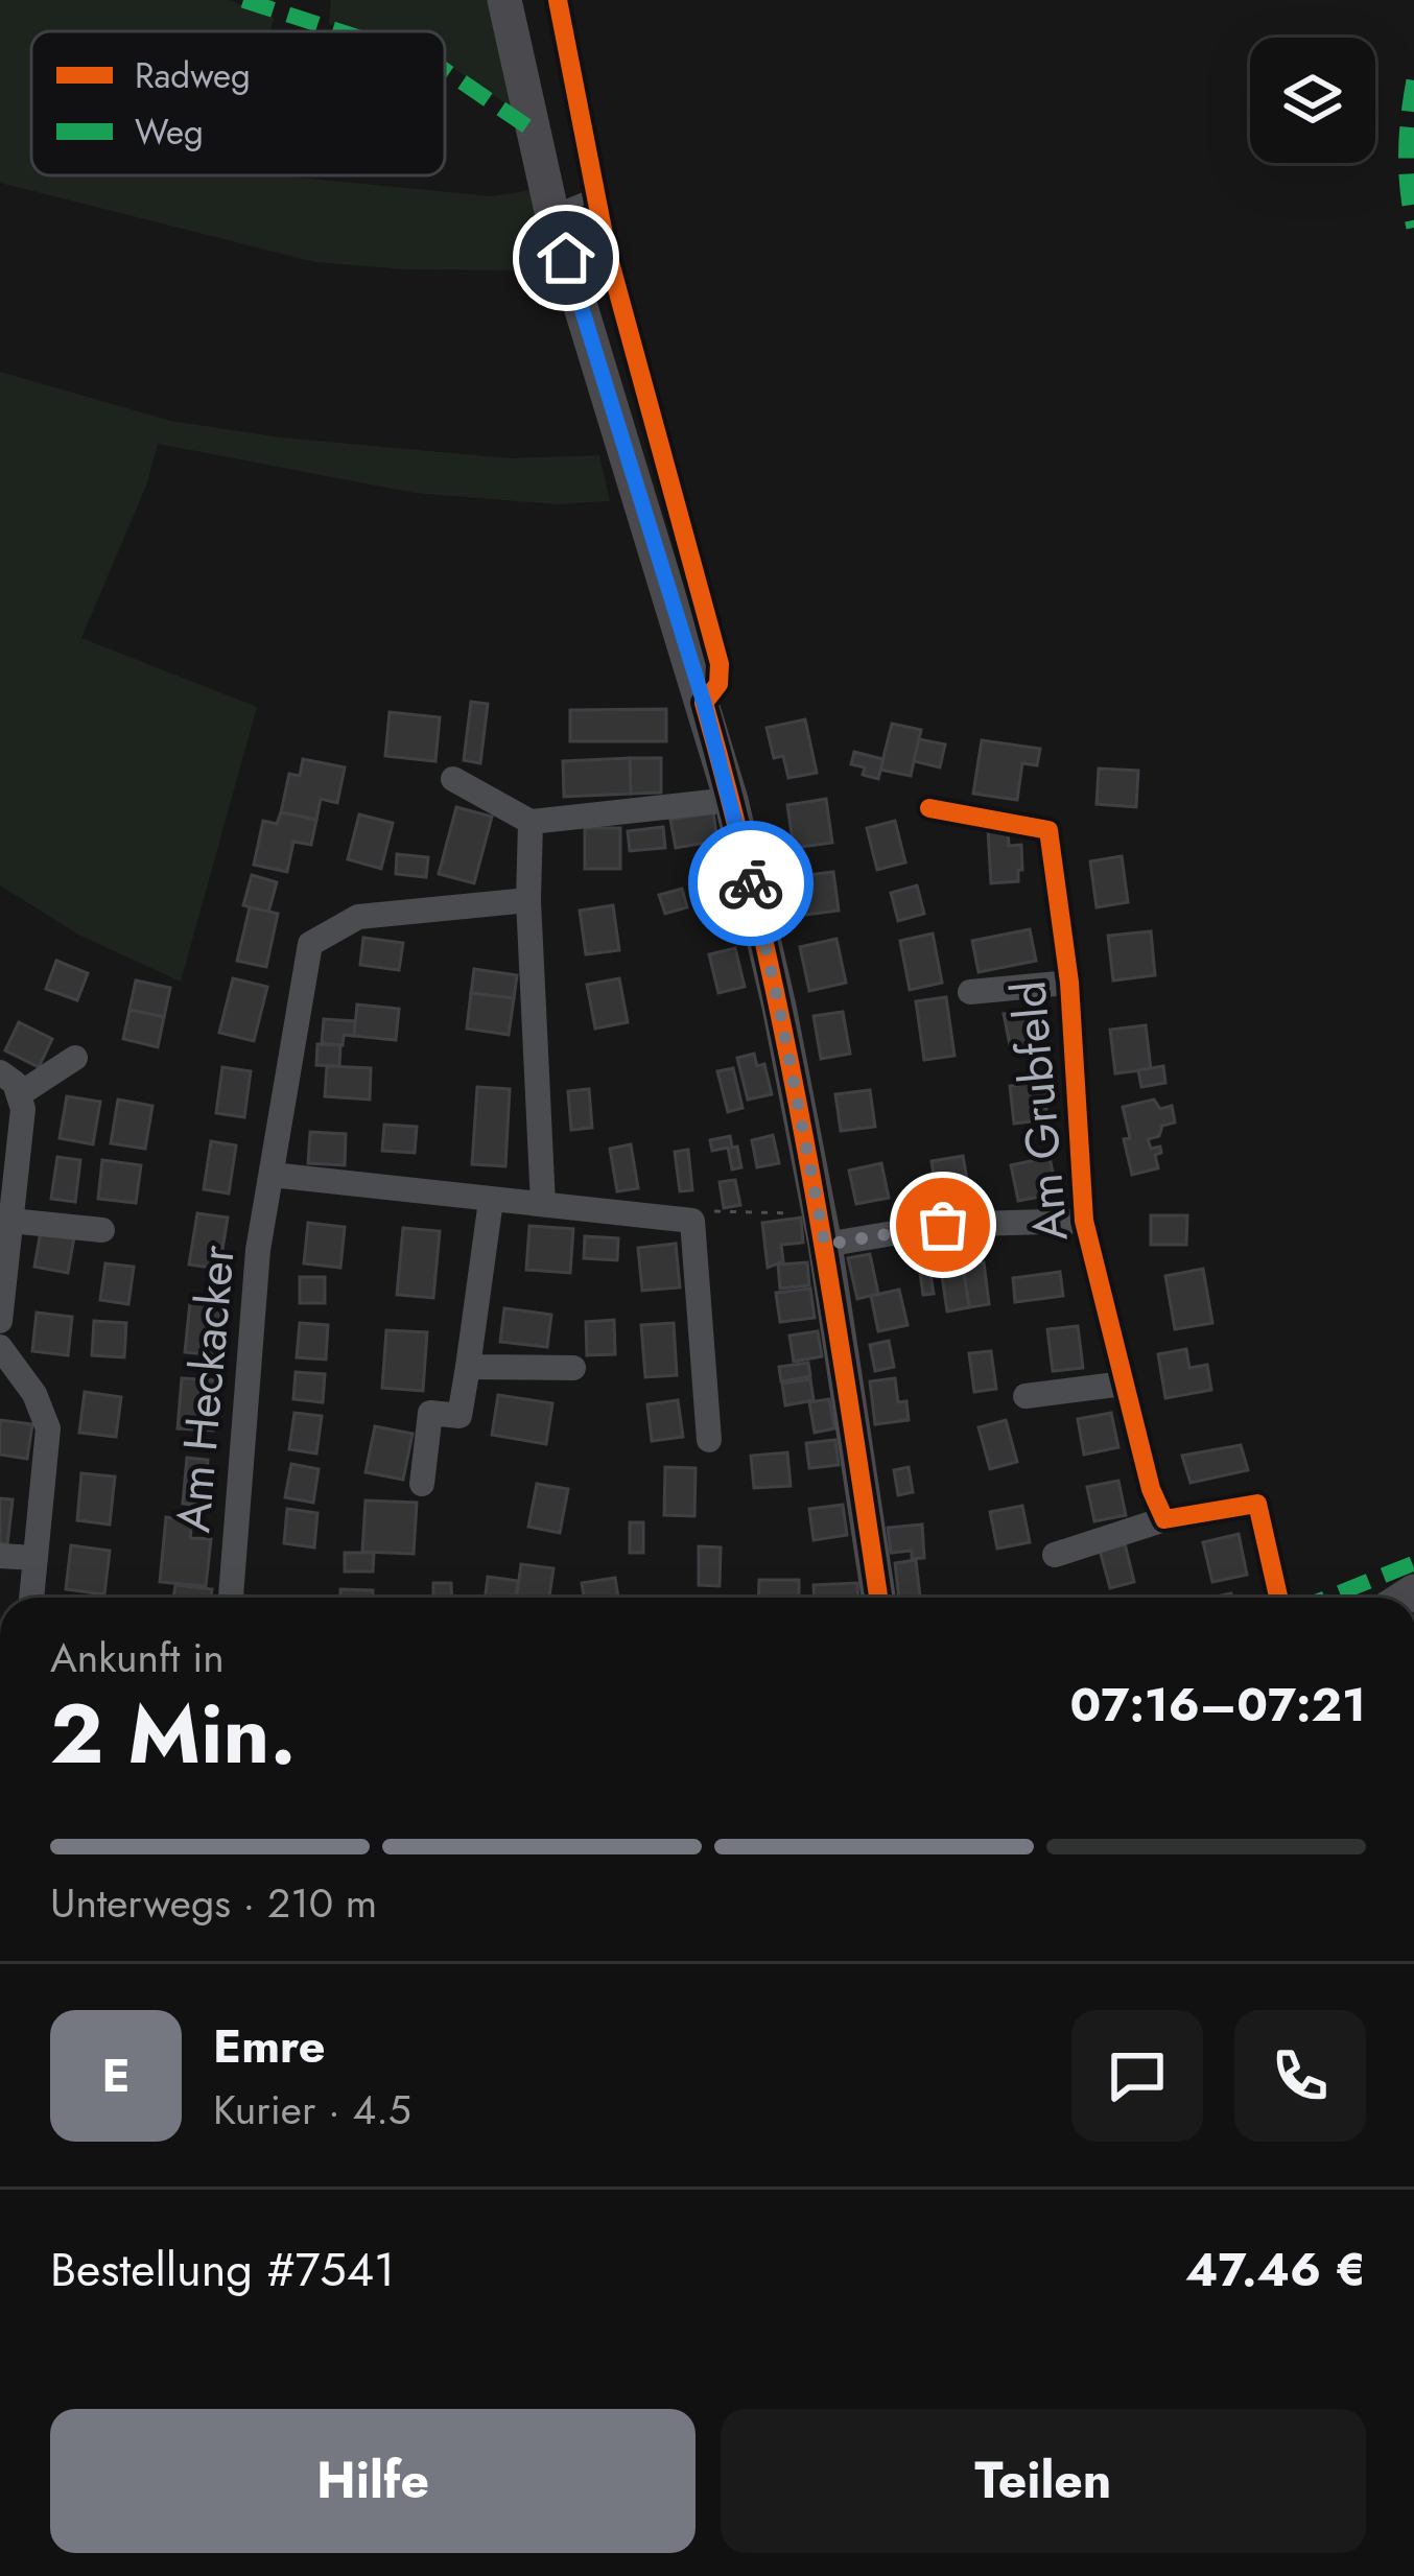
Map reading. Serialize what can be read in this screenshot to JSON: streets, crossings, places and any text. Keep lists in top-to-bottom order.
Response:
{
  "streets": {
    "street": ["Am Grubfeld", "Am Heckacker"]
  },
  "legend": ["Radweg", "Weg"],
  "page": {
    "heading": ["2 Min.", "Ankunft in", "07:16–07:21"],
    "panel": [
      "Emre",
      "Kurier · 4.5",
      "Bestellung #7541",
      "47.46 €"
    ],
    "bar": "Unterwegs · 210 m",
    "round": "E",
    "buttons": ["Hilfe", "Teilen"]
  }
}
